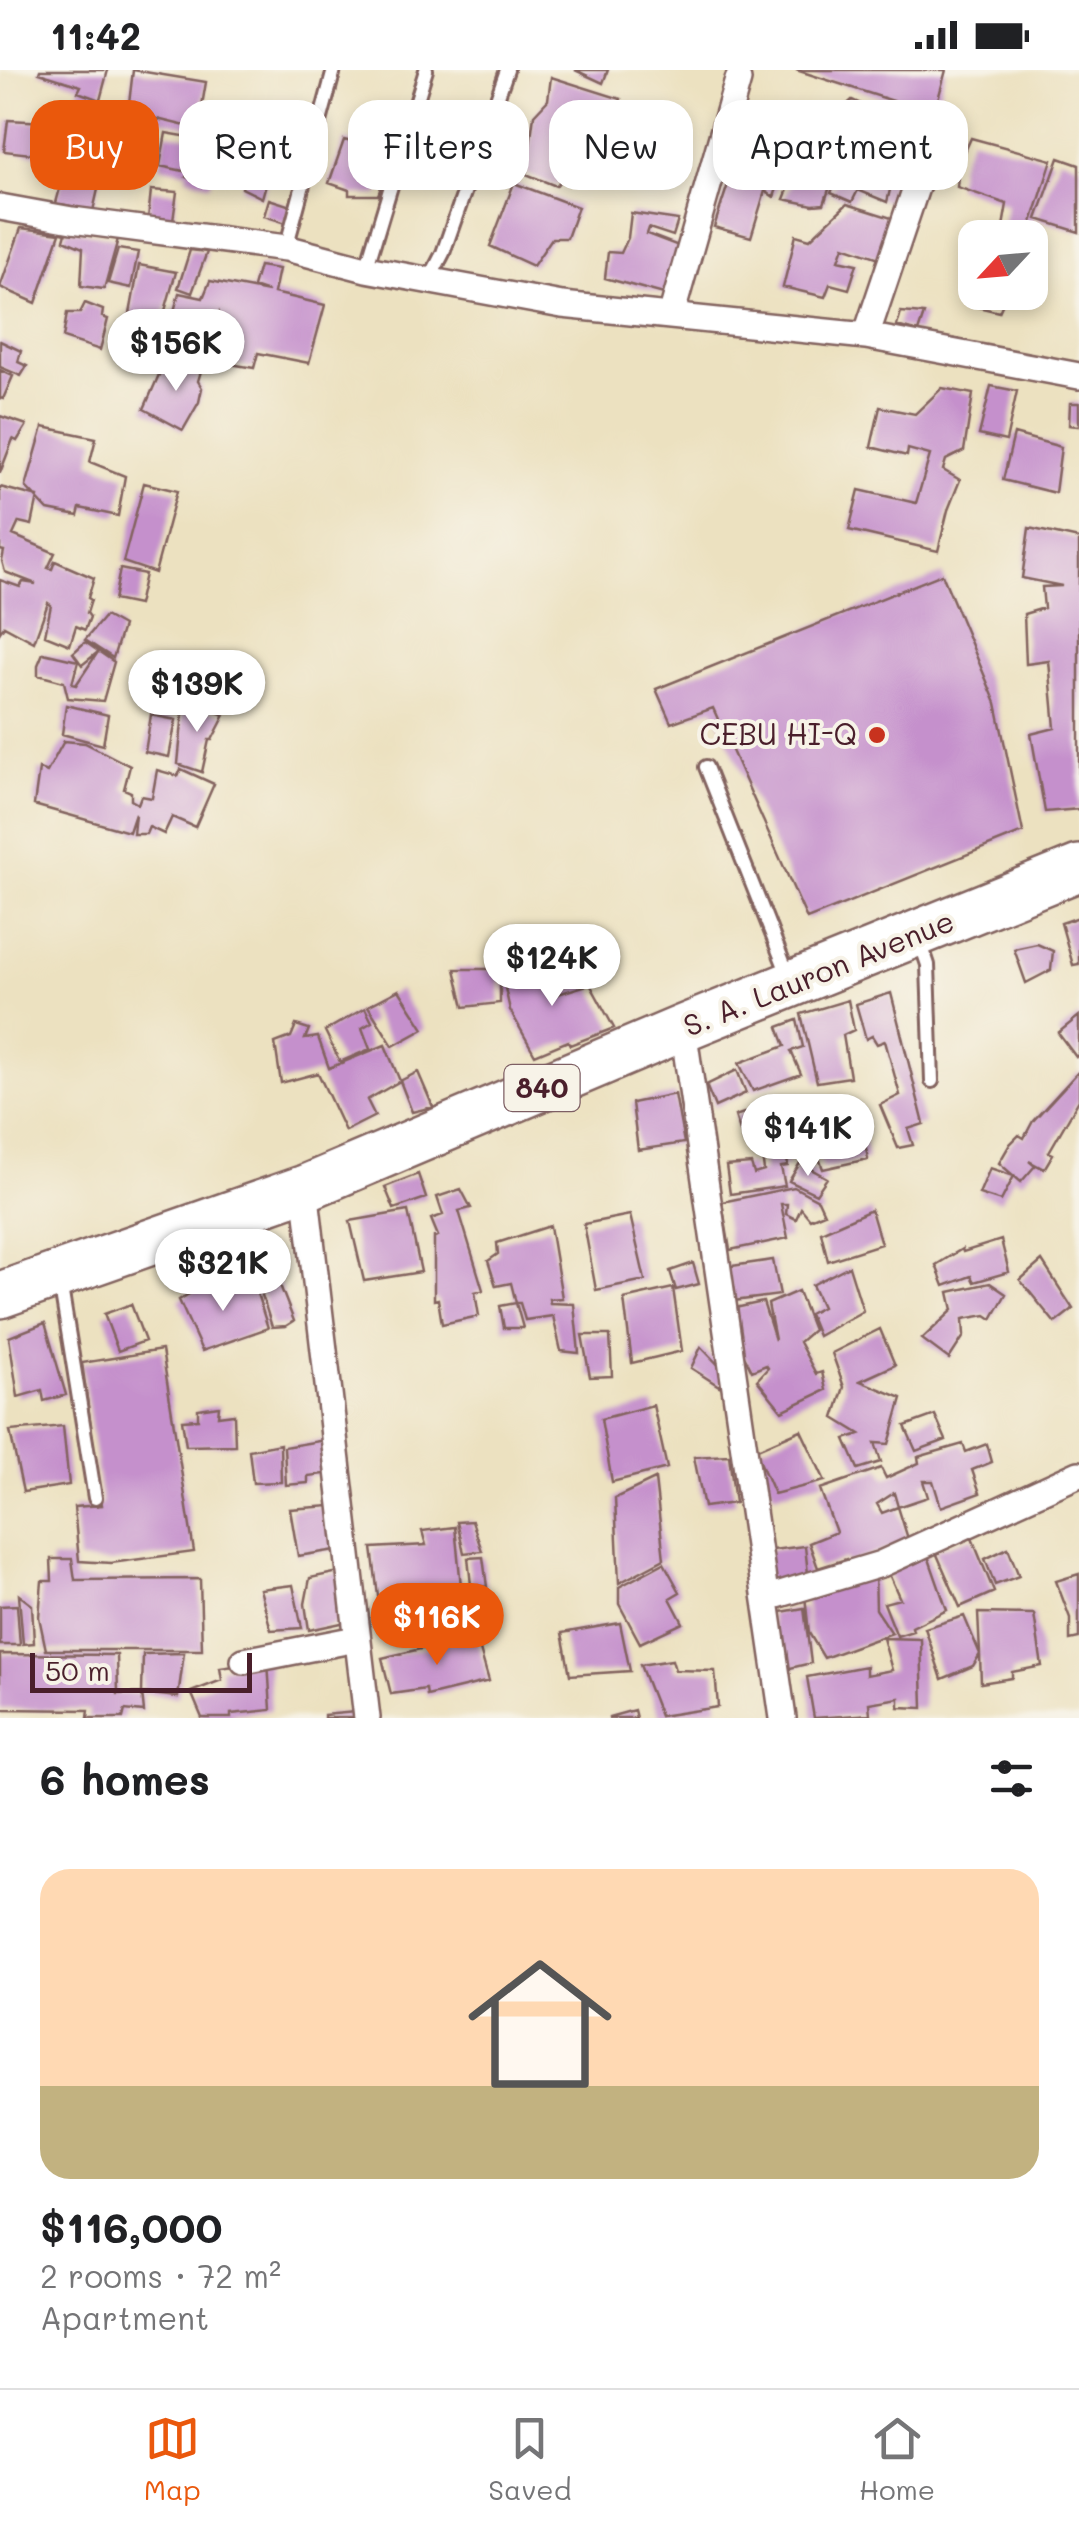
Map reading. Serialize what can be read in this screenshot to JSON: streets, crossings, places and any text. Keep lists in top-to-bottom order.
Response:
{
  "streets": {
    "highway": ["S. A. Lauron Avenue", "840"]
  },
  "places": ["CEBU HI-Q"],
  "scale_bar": "50 m",
  "north": "bottom left",
  "page": {
    "status": "11:42",
    "chip": [
      "Buy",
      "Rent",
      "Filters",
      "New",
      "Apartment"
    ],
    "price": [
      "$156K",
      "$139K",
      "$124K",
      "$141K",
      "$321K",
      "$116K"
    ],
    "scale": "50 m",
    "heading": "6 homes",
    "list": [
      {
        "name": "$116,000",
        "note": "2 rooms · 72 m² · Apartment"
      }
    ],
    "tabs": ["Map", "Saved", "Home"]
  }
}
